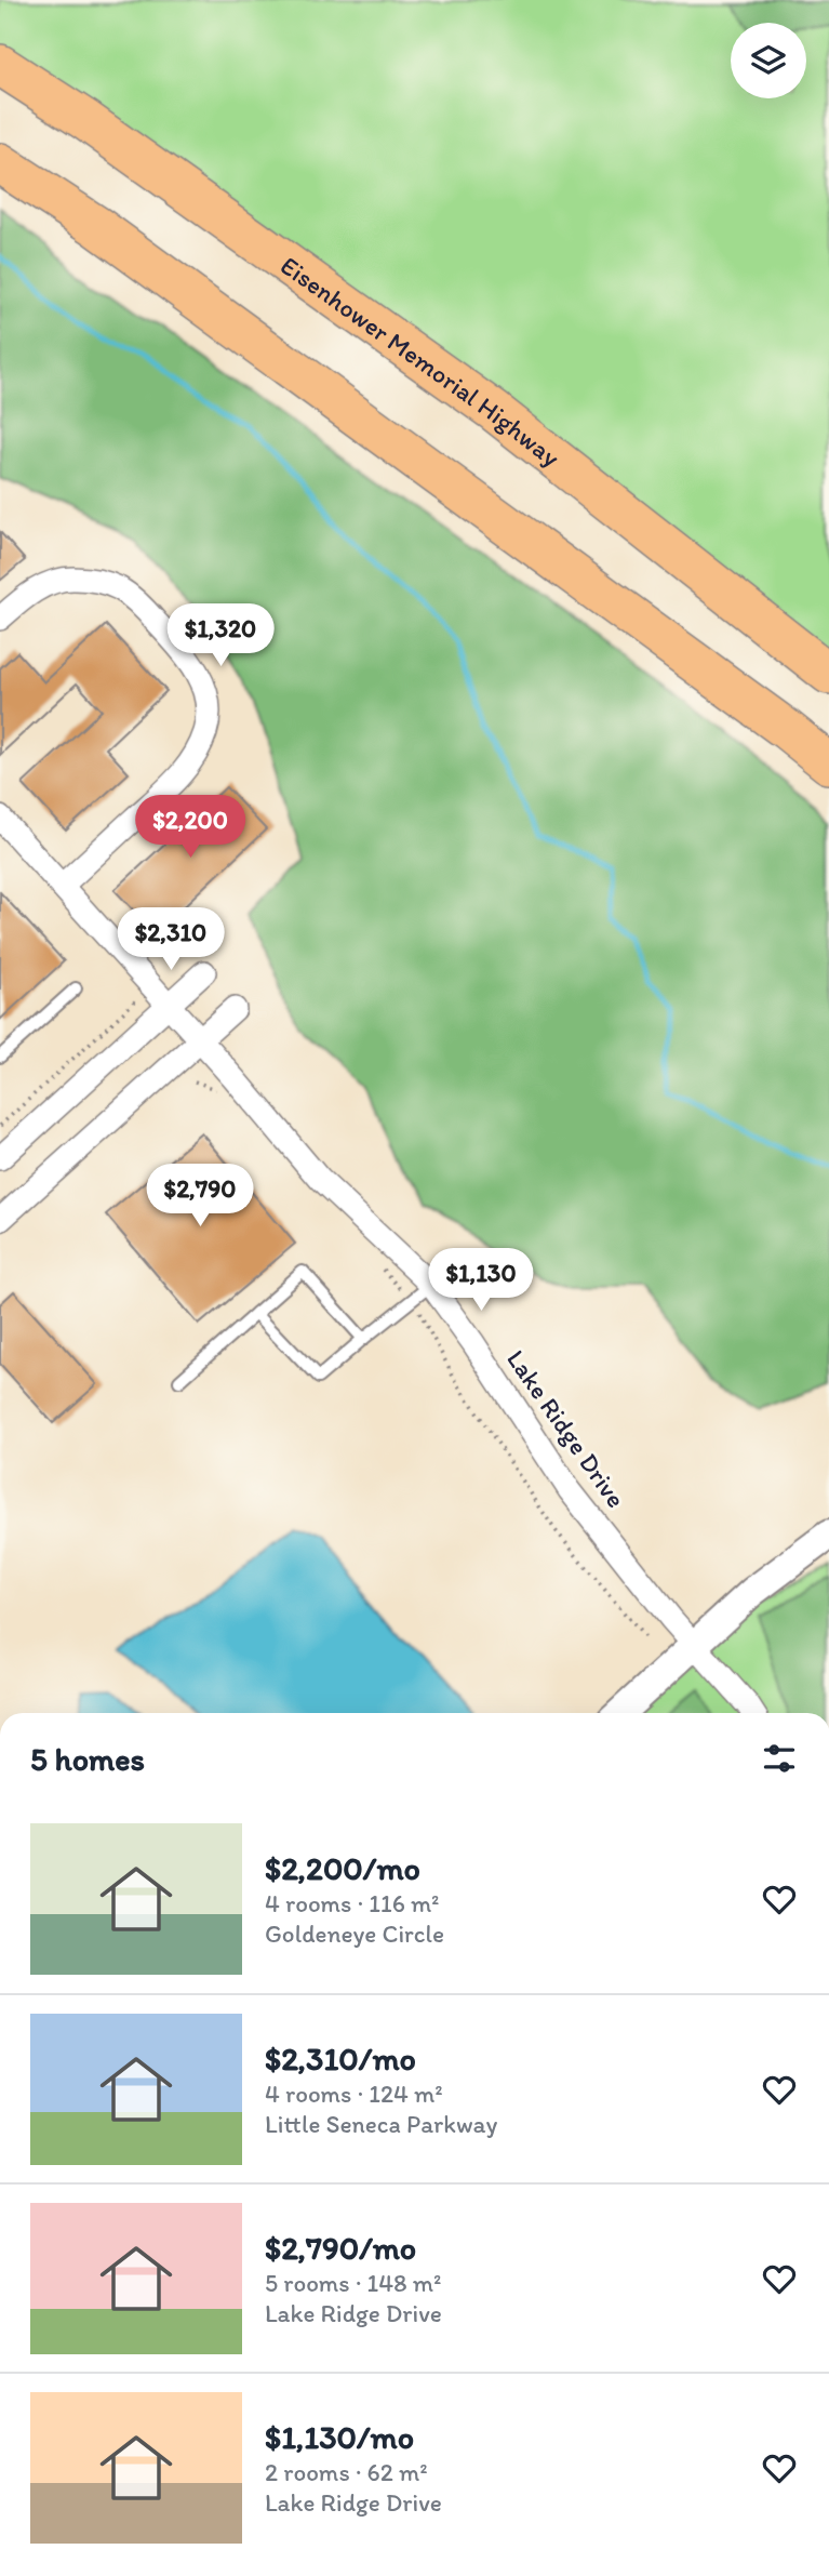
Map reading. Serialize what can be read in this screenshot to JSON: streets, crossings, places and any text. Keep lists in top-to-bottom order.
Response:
{
  "streets": {
    "highway": ["Eisenhower Memorial Highway"],
    "street": ["Lake Ridge Drive"]
  },
  "page": {
    "price": [
      "$1,320",
      "$2,200",
      "$2,310",
      "$2,790",
      "$1,130"
    ],
    "heading": "5 homes",
    "list": [
      {
        "name": "$2,200/mo",
        "note": "4 rooms · 116 m² · Goldeneye Circle"
      },
      {
        "name": "$2,310/mo",
        "note": "4 rooms · 124 m² · Little Seneca Parkway"
      },
      {
        "name": "$2,790/mo",
        "note": "5 rooms · 148 m² · Lake Ridge Drive"
      },
      {
        "name": "$1,130/mo",
        "note": "2 rooms · 62 m² · Lake Ridge Drive"
      }
    ]
  }
}
